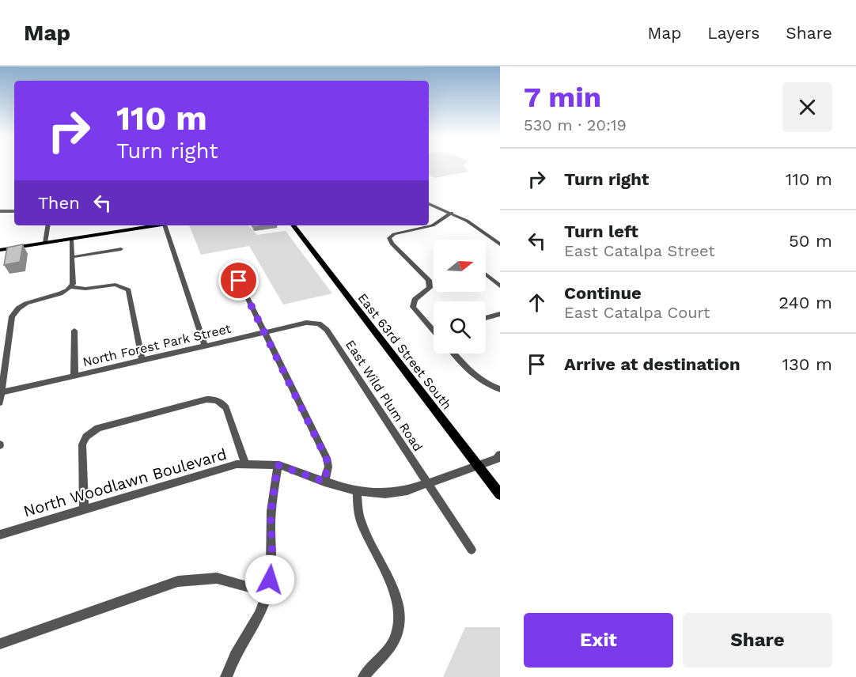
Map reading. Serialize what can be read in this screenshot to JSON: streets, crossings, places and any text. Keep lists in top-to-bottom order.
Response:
{
  "streets": {
    "main road": ["East 63rd Street South"],
    "street": ["North Forest Park Street", "East Wild Plum Road", "North Woodlawn Boulevard"]
  },
  "crossings": [
    ["North Forest Park Street", "East Wild Plum Road"],
    ["East 63rd Street South", "North Woodlawn Boulevard"],
    ["East Wild Plum Road", "North Woodlawn Boulevard"]
  ],
  "north": "right",
  "page": {
    "header": "Map",
    "nav": ["Map", "Layers", "Share"],
    "heading": ["7 min", "530 m · 20:19"],
    "turn": ["110 m", "Turn right"],
    "list": [
      {
        "name": "Turn right",
        "value": "110 m"
      },
      {
        "name": "Turn left",
        "note": "East Catalpa Street",
        "value": "50 m"
      },
      {
        "name": "Continue",
        "note": "East Catalpa Court",
        "value": "240 m"
      },
      {
        "name": "Arrive at destination",
        "value": "130 m"
      }
    ],
    "then": "Then",
    "buttons": ["Exit", "Share"]
  }
}
